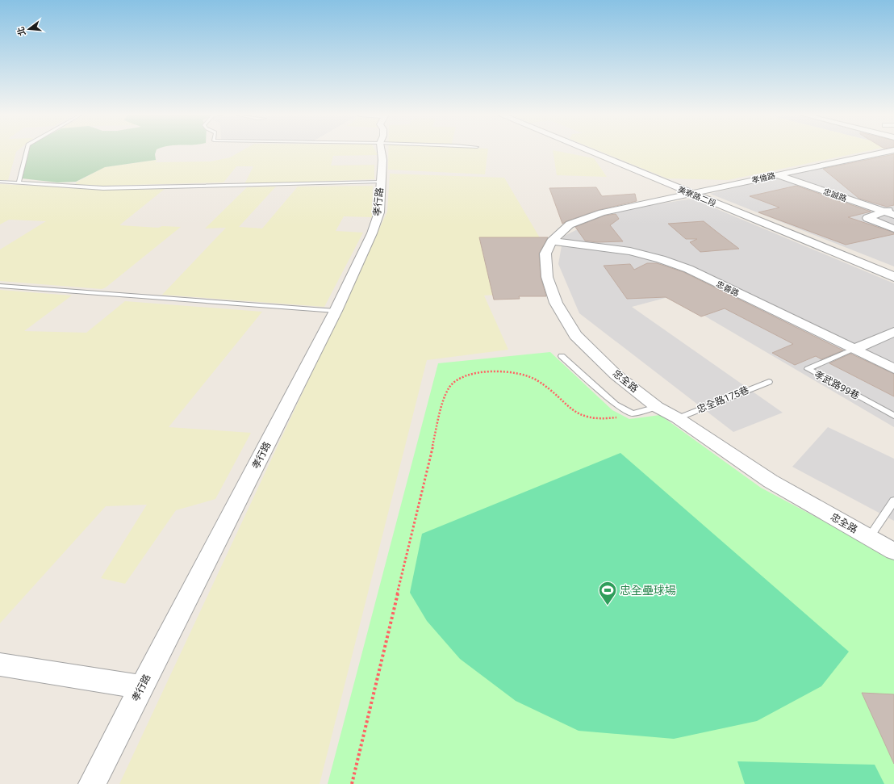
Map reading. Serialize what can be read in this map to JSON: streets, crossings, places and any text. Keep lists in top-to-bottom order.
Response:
{
  "streets": {
    "street": [
      "孝倫路",
      "忠誠路",
      "美寮路二段",
      "孝行路",
      "忠善路",
      "忠全路"
    ],
    "lane": ["孝武路99巷", "忠全路175巷"]
  },
  "crossings": [
    ["孝倫路", "忠誠路"],
    ["孝倫路", "美寮路二段"],
    ["孝倫路", "忠全路"],
    ["美寮路二段", "忠全路"],
    ["忠善路", "忠全路"],
    ["忠善路", "孝武路99巷"],
    ["忠全路", "忠全路175巷"]
  ],
  "places": {
    "sports": ["忠全壘球場"]
  },
  "north": "left"
}
